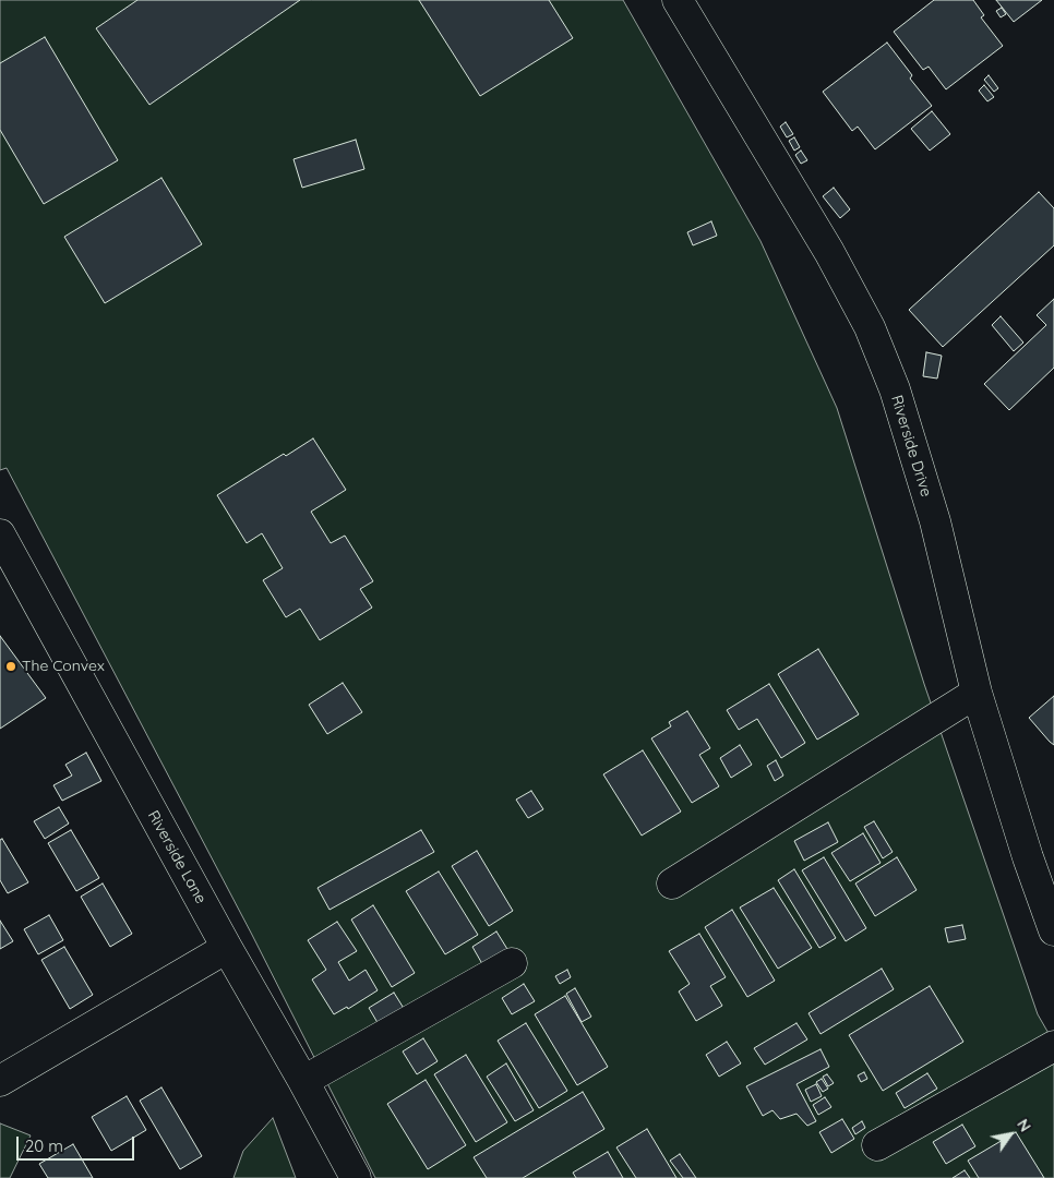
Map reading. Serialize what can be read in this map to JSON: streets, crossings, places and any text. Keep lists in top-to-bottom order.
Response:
{
  "streets": {
    "street": ["Riverside Drive", "Riverside Lane"]
  },
  "places": ["The Convex"],
  "scale_bar": "20 m",
  "north": "top right"
}
